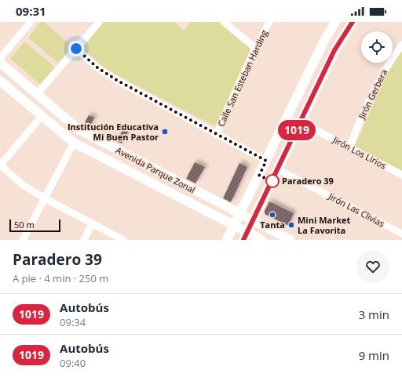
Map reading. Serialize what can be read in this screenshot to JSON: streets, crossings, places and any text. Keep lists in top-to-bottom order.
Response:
{
  "streets": {
    "main road": ["Avenida Parque Zonal"],
    "street": [
      "Calle San Esteban Harding",
      "Jirón Gerbera",
      "Jirón Los Lirios",
      "Jirón Las Clivias"
    ]
  },
  "crossings": [
    ["Jirón Gerbera", "Jirón Los Lirios"]
  ],
  "places": [
    "Institución Educativa Mi Buen Pastor",
    "Paradero 39",
    "Tanta",
    "Mini Market La Favorita"
  ],
  "lines": ["bus line 1019"],
  "scale_bar": "50 m",
  "page": {
    "status": "09:31",
    "on_map": "1019",
    "scale": "50 m",
    "heading": ["Paradero 39", "A pie · 4 min · 250 m"],
    "list": [
      {
        "mark": "1019",
        "name": "Autobús",
        "note": "09:34",
        "value": "3 min"
      },
      {
        "mark": "1019",
        "name": "Autobús",
        "note": "09:40",
        "value": "9 min"
      }
    ]
  }
}
